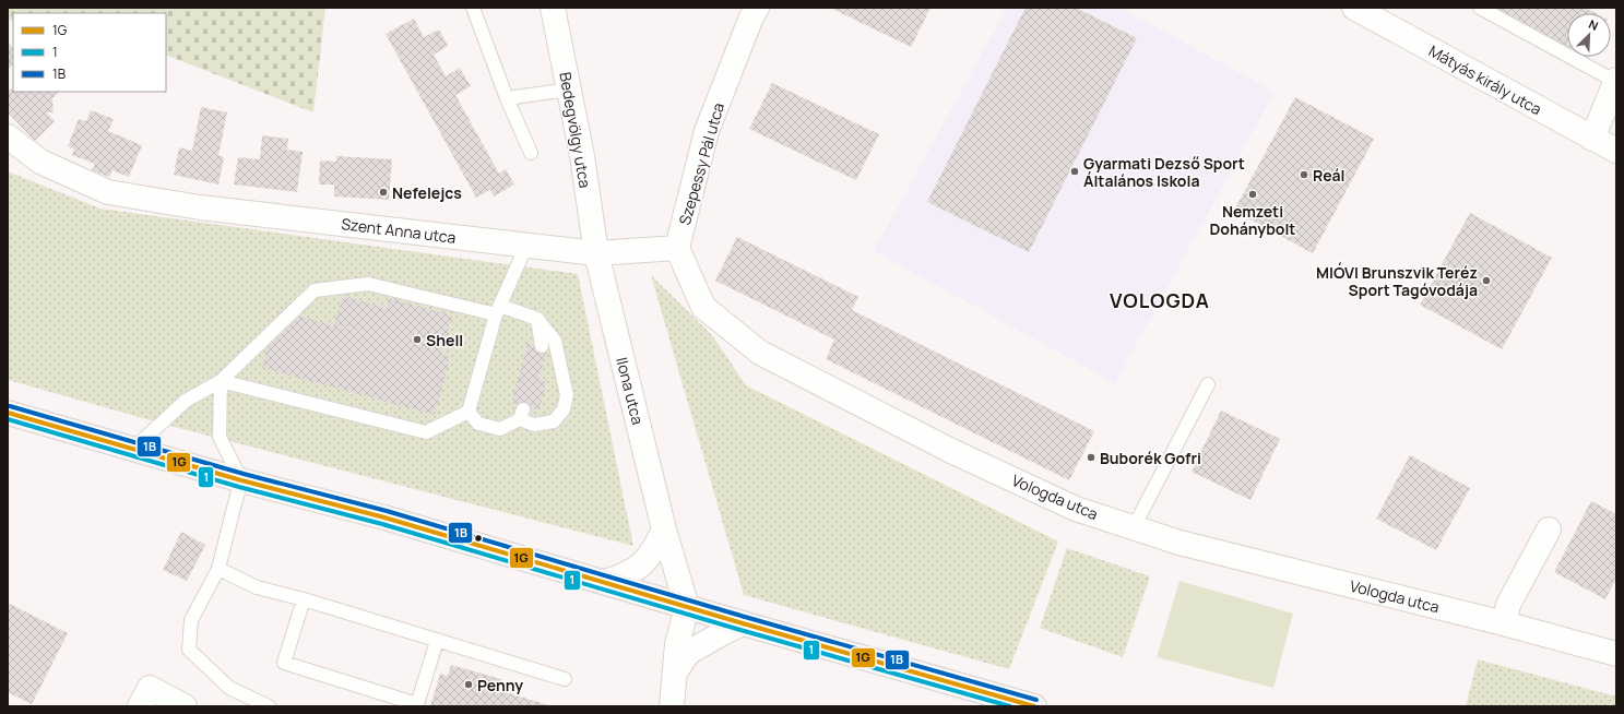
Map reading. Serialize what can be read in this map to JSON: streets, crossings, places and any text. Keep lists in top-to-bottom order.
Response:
{
  "streets": {
    "street": [
      "Mátyás király utca",
      "Bedegvölgy utca",
      "Szepessy Pál utca",
      "Szent Anna utca",
      "Ilona utca",
      "Vologda utca"
    ]
  },
  "crossings": [
    ["Bedegvölgy utca", "Szent Anna utca"],
    ["Bedegvölgy utca", "Ilona utca"],
    ["Szepessy Pál utca", "Szent Anna utca"],
    ["Szepessy Pál utca", "Vologda utca"],
    ["Szent Anna utca", "Ilona utca"],
    ["Szent Anna utca", "Vologda utca"]
  ],
  "districts": ["VOLOGDA"],
  "places": [
    "Gyarmati Dezső Sport Általános Iskola",
    "Reál",
    "Nefelejcs",
    "Nemzeti Dohánybolt",
    "MIÓVI Brunszvik Teréz Sport Tagóvodája",
    "Shell",
    "Buborék Gofri",
    "Penny"
  ],
  "lines": ["transit line 1B", "transit line 1G", "transit line 1"],
  "legend": ["1G", "1", "1B"],
  "north": "top right"
}
